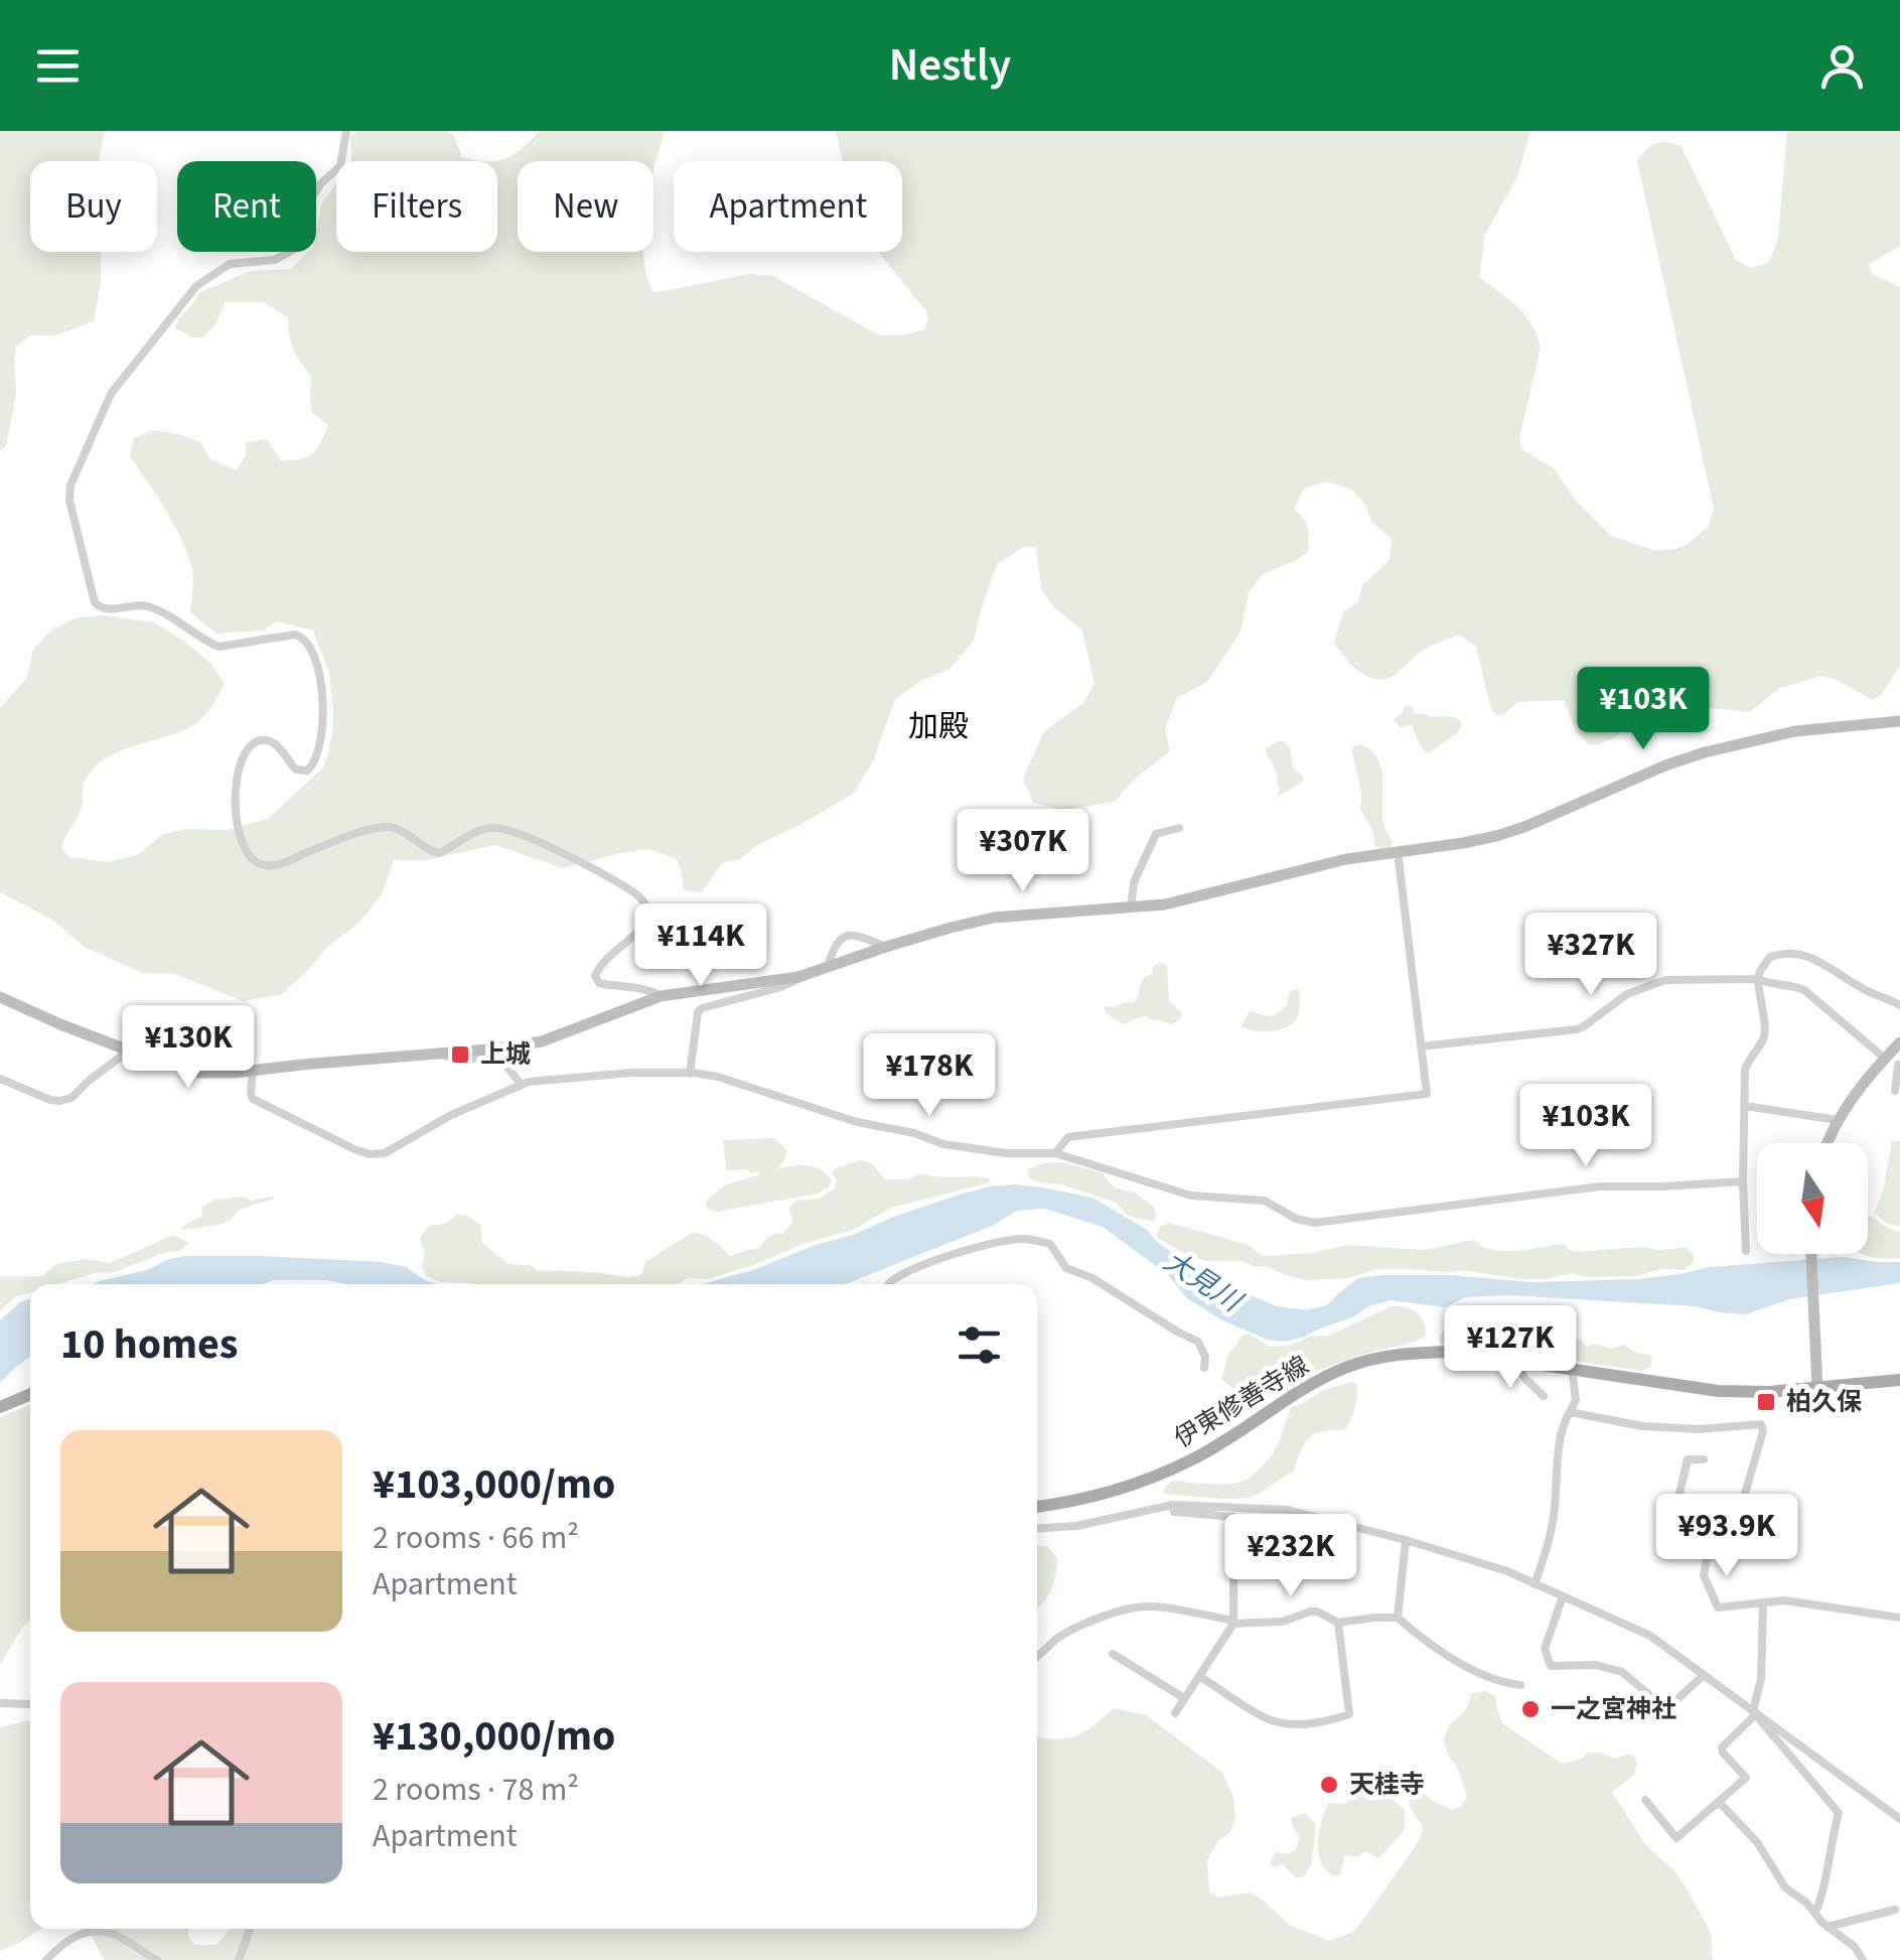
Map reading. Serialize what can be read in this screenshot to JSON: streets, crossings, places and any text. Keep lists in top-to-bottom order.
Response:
{
  "streets": {
    "main road": ["伊東修善寺線"]
  },
  "districts": ["加殿"],
  "water": ["大見川"],
  "places": {
    "transit": ["上城", "柏久保"],
    "other": ["一之宮神社", "天桂寺"]
  },
  "north": "bottom",
  "page": {
    "header": "Nestly",
    "chip": [
      "Buy",
      "Rent",
      "Filters",
      "New",
      "Apartment"
    ],
    "price": [
      "¥103K",
      "¥307K",
      "¥114K",
      "¥327K",
      "¥130K",
      "¥178K",
      "¥103K",
      "¥127K",
      "¥93.9K",
      "¥232K"
    ],
    "heading": "10 homes",
    "list": [
      {
        "name": "¥103,000/mo",
        "note": "2 rooms · 66 m² · Apartment"
      },
      {
        "name": "¥130,000/mo",
        "note": "2 rooms · 78 m² · Apartment"
      }
    ]
  }
}
